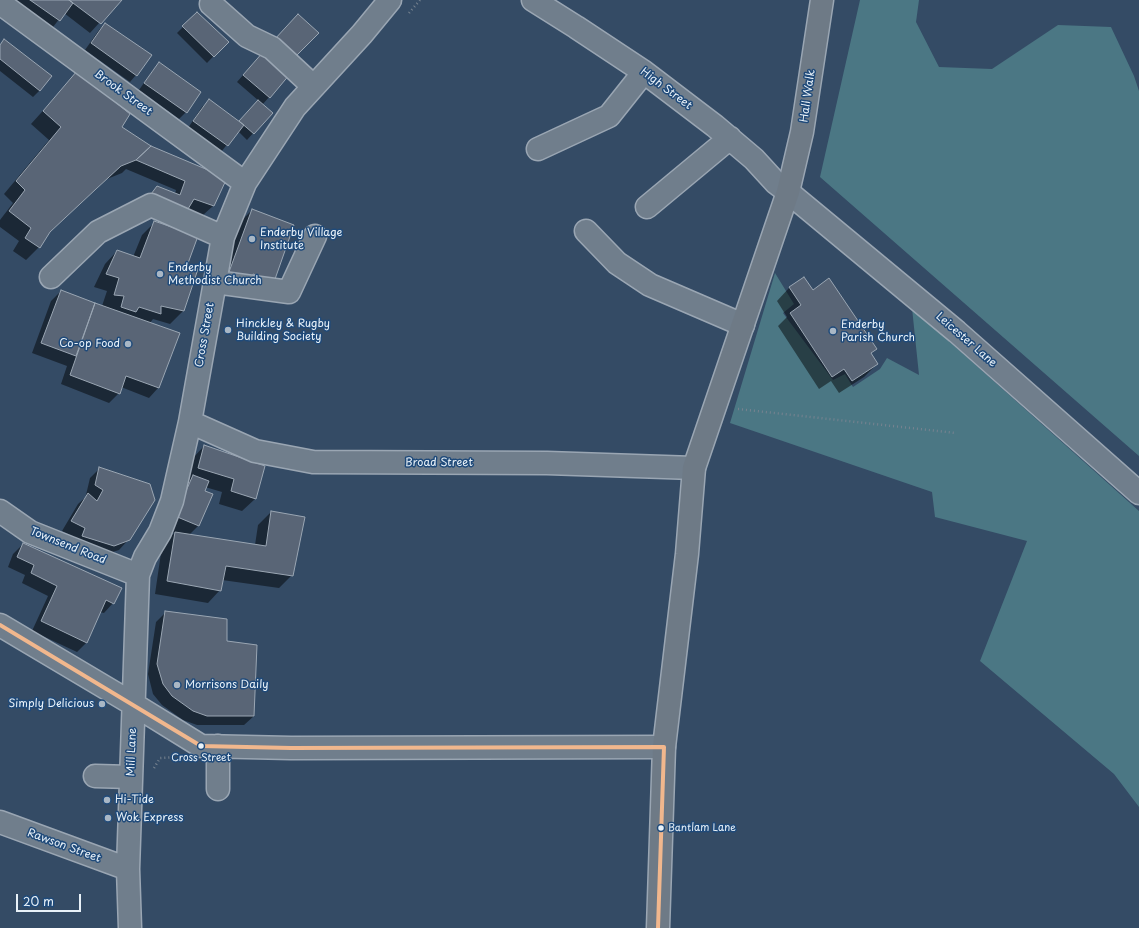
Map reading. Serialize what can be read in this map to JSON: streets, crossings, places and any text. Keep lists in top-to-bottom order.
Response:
{
  "streets": {
    "main road": ["Hall Walk"],
    "street": [
      "High Street",
      "Brook Street",
      "Cross Street",
      "Leicester Lane",
      "Broad Street",
      "Townsend Road",
      "Mill Lane",
      "Rawson Street"
    ]
  },
  "crossings": [
    ["High Street", "Hall Walk"],
    ["High Street", "Leicester Lane"],
    ["Brook Street", "Cross Street"],
    ["Hall Walk", "Leicester Lane"],
    ["Hall Walk", "Broad Street"],
    ["Cross Street", "Broad Street"],
    ["Cross Street", "Townsend Road"],
    ["Cross Street", "Mill Lane"],
    ["Townsend Road", "Mill Lane"],
    ["Mill Lane", "Rawson Street"]
  ],
  "places": [
    "Enderby Village Institute",
    "Enderby Methodist Church",
    "Hinckley & Rugby Building Society",
    "Enderby Parish Church",
    "Co-op Food",
    "Morrisons Daily",
    "Simply Delicious",
    "Cross Street",
    "Hi-Tide",
    "Wok Express",
    "Bantlam Lane"
  ],
  "scale_bar": "20 m"
}
